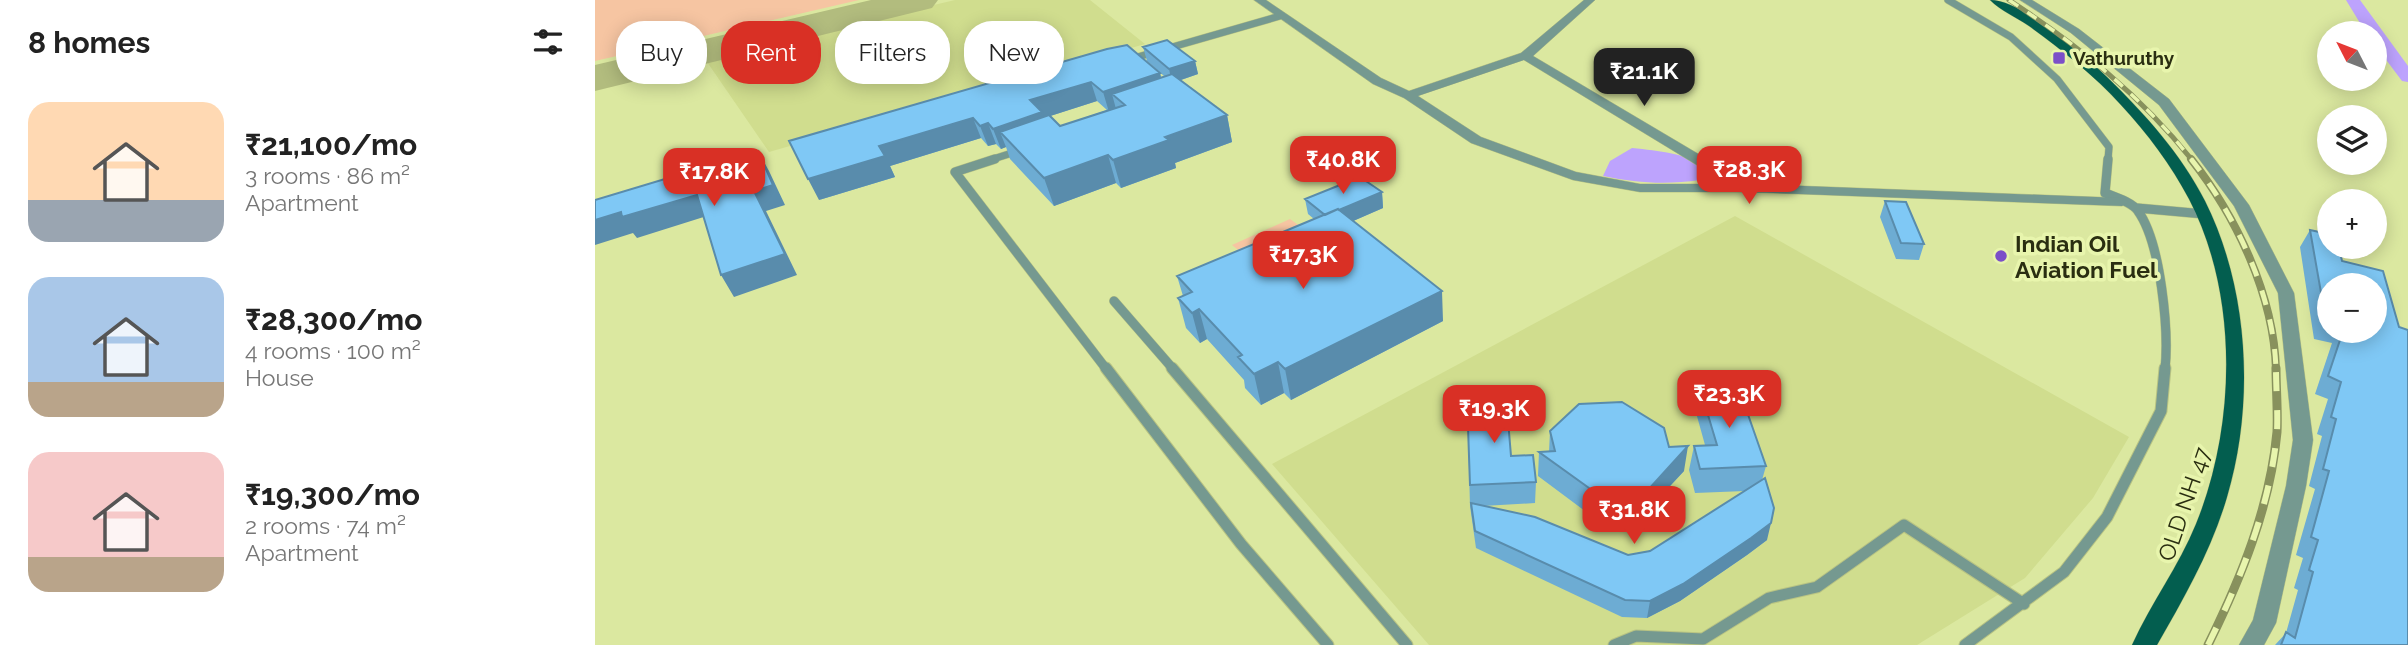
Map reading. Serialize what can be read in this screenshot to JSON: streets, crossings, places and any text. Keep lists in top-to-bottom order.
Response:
{
  "streets": {
    "main road": ["OLD NH 47"]
  },
  "places": {
    "transit": ["Vathuruthy"],
    "other": ["Indian Oil Aviation Fuel"]
  },
  "north": "top left",
  "page": {
    "heading": "8 homes",
    "map_buttons": ["+", "−"],
    "chip": [
      "Buy",
      "Rent",
      "Filters",
      "New"
    ],
    "price": [
      "₹21.1K",
      "₹40.8K",
      "₹28.3K",
      "₹17.8K",
      "₹17.3K",
      "₹23.3K",
      "₹19.3K",
      "₹31.8K"
    ],
    "list": [
      {
        "name": "₹21,100/mo",
        "note": "3 rooms · 86 m² · Apartment"
      },
      {
        "name": "₹28,300/mo",
        "note": "4 rooms · 100 m² · House"
      },
      {
        "name": "₹19,300/mo",
        "note": "2 rooms · 74 m² · Apartment"
      }
    ]
  }
}
